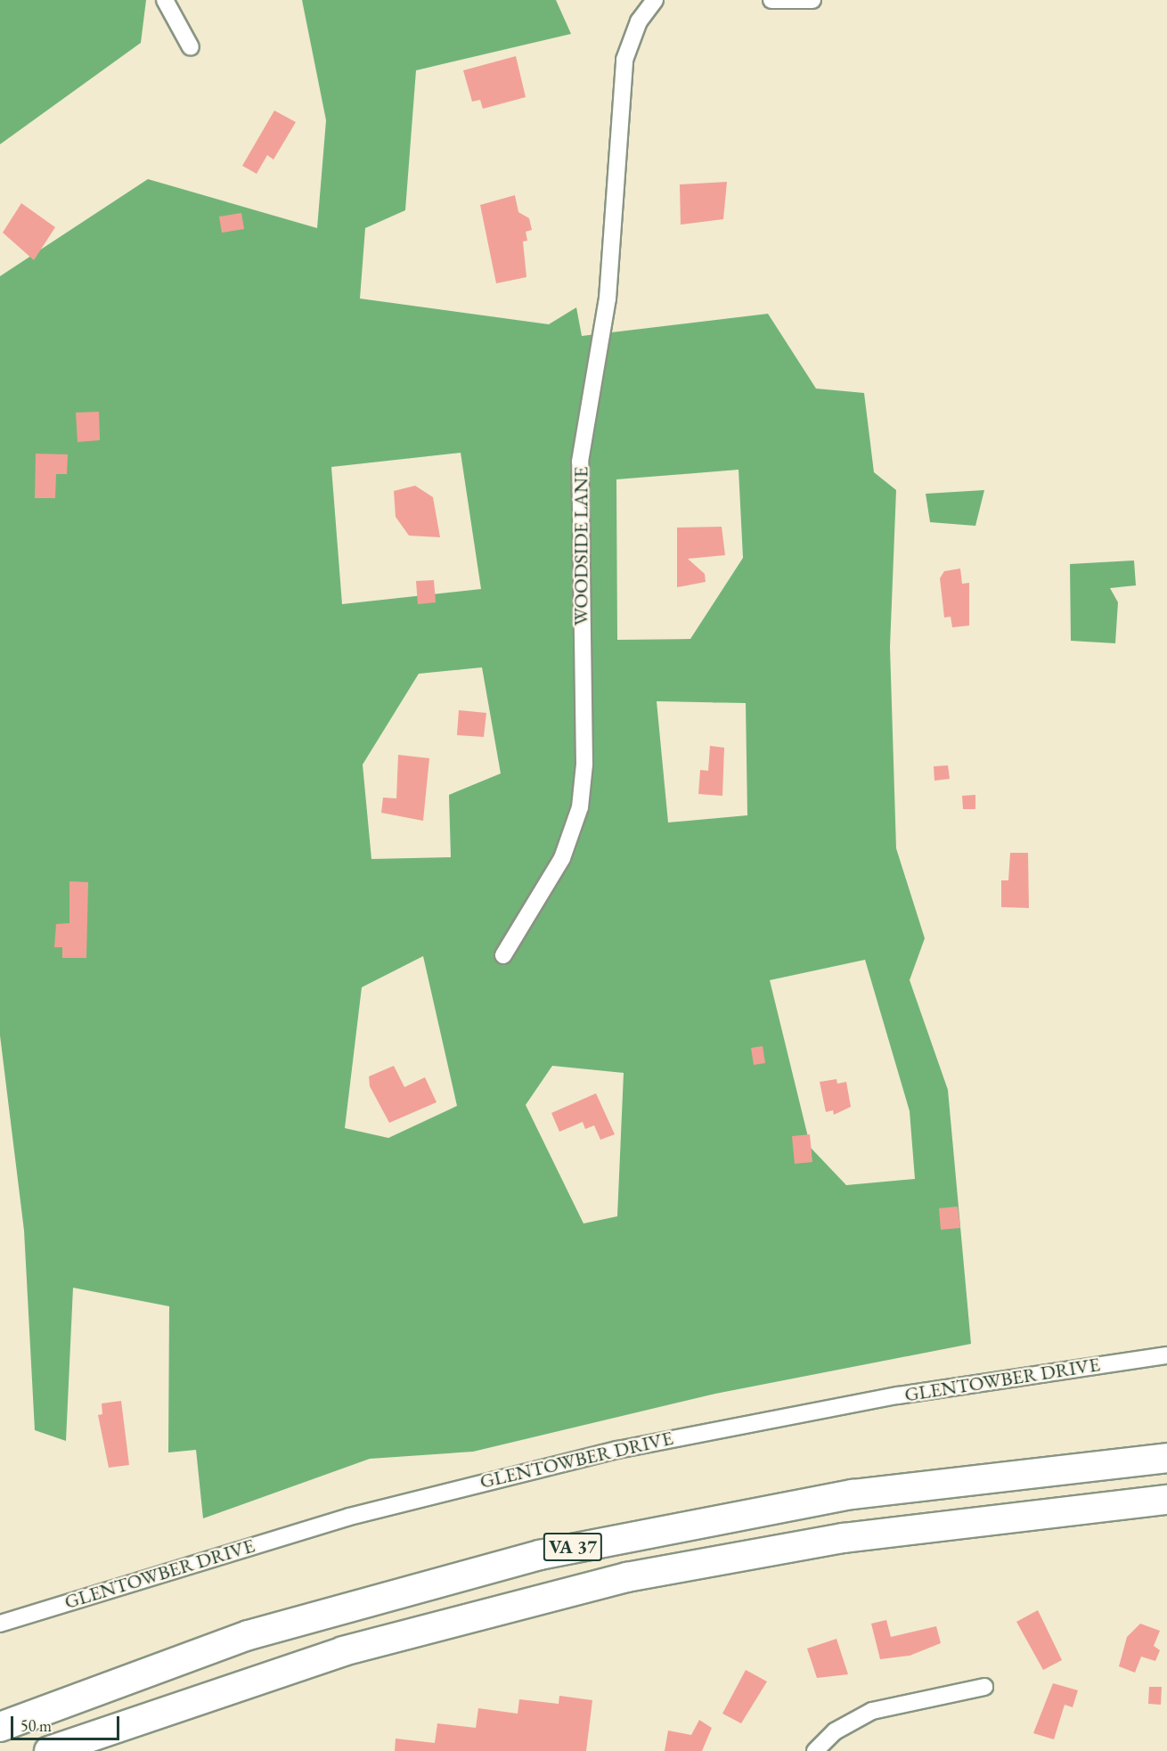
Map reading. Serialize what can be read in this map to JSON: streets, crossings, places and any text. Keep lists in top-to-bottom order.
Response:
{
  "streets": {
    "highway": ["VA 37"],
    "street": ["WOODSIDE LANE", "GLENTOWBER DRIVE"]
  },
  "scale_bar": "50 m"
}
